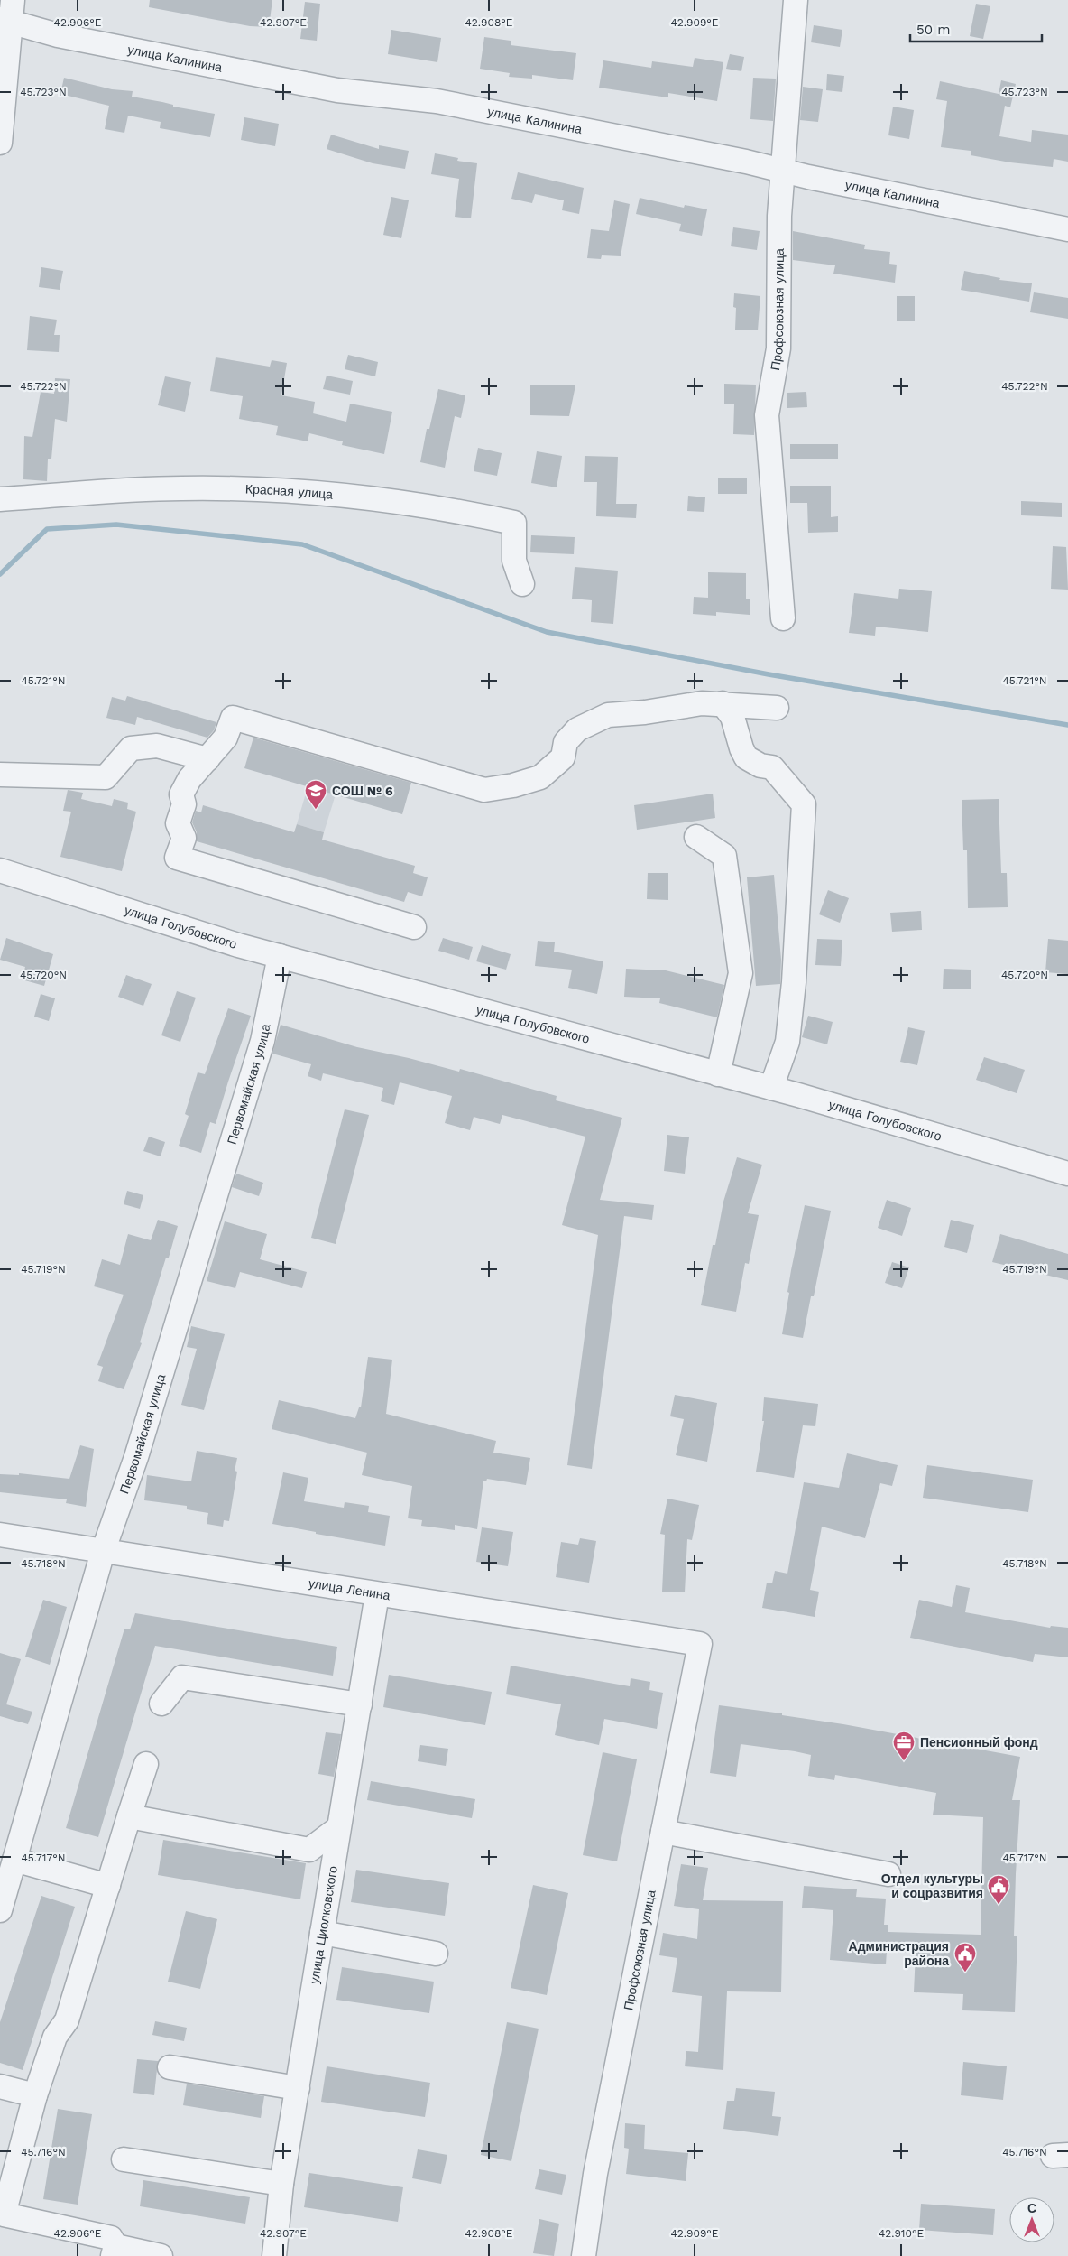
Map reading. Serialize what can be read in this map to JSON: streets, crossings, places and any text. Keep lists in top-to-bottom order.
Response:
{
  "streets": {
    "street": [
      "улица Калинина",
      "Профсоюзная улица",
      "Красная улица",
      "улица Голубовского",
      "Первомайская улица",
      "улица Ленина",
      "улица Циолковского"
    ]
  },
  "crossings": [
    ["улица Калинина", "Профсоюзная улица"],
    ["Профсоюзная улица", "улица Ленина"],
    ["улица Голубовского", "Первомайская улица"],
    ["Первомайская улица", "улица Ленина"],
    ["улица Ленина", "улица Циолковского"]
  ],
  "places": {
    "school or university": ["СОШ № 6"],
    "office": ["Пенсионный фонд"],
    "public building": ["Отдел культуры и соцразвития", "Администрация района"]
  },
  "scale_bar": "50 m",
  "north": "top",
  "coordinates": [
    "42.906°E",
    "42.907°E",
    "42.908°E",
    "42.909°E",
    "45.723°N",
    "45.722°N",
    "45.721°N",
    "45.720°N",
    "45.719°N",
    "45.718°N",
    "45.717°N",
    "45.716°N",
    "42.910°E"
  ]
}
